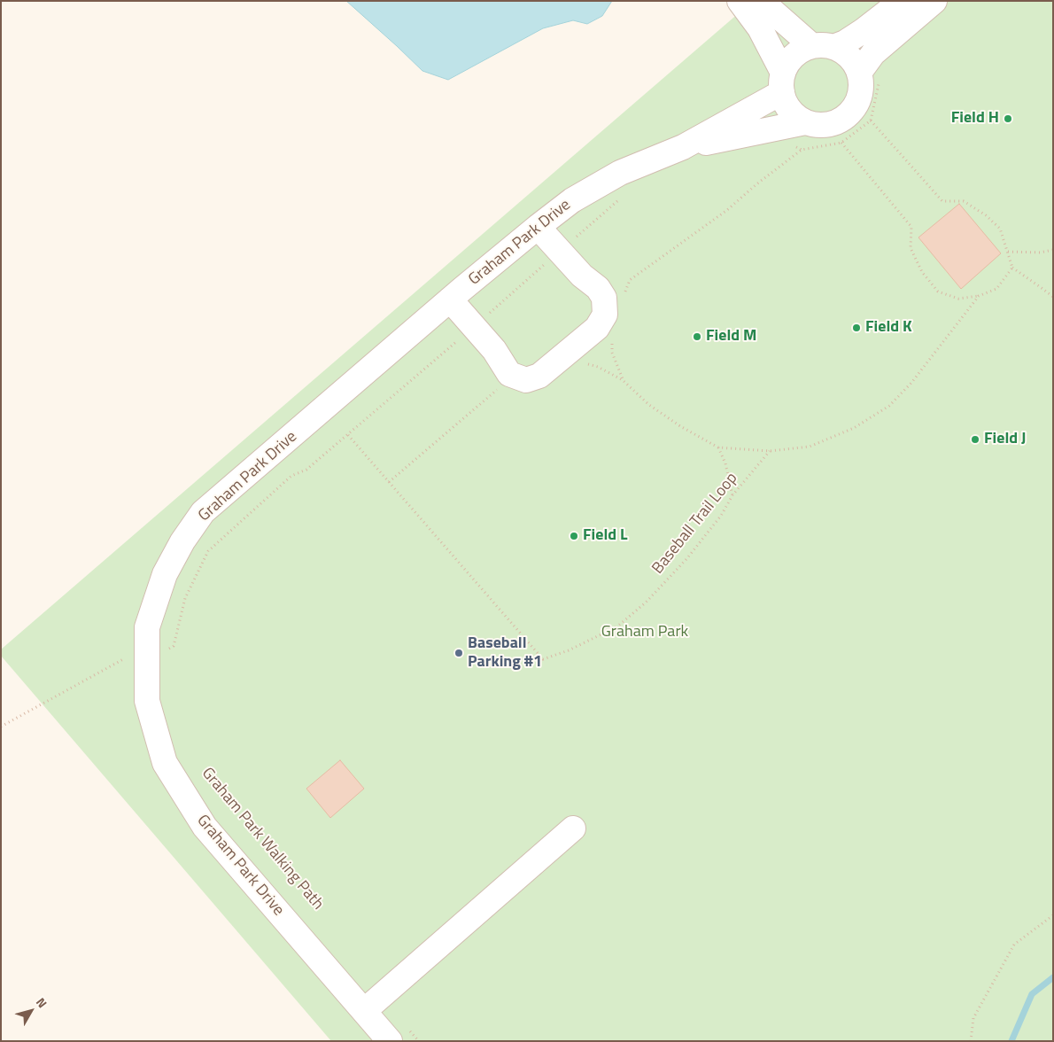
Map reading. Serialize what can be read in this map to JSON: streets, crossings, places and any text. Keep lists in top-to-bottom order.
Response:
{
  "streets": {
    "street": ["Graham Park Drive"],
    "path": ["Baseball Trail Loop"]
  },
  "crossings": [
    ["Graham Park Drive", "Baseball Trail Loop"]
  ],
  "parks": ["Graham Park"],
  "places": [
    "Field H",
    "Field K",
    "Field M",
    "Field J",
    "Field L",
    "Baseball Parking #1"
  ],
  "north": "top right"
}
